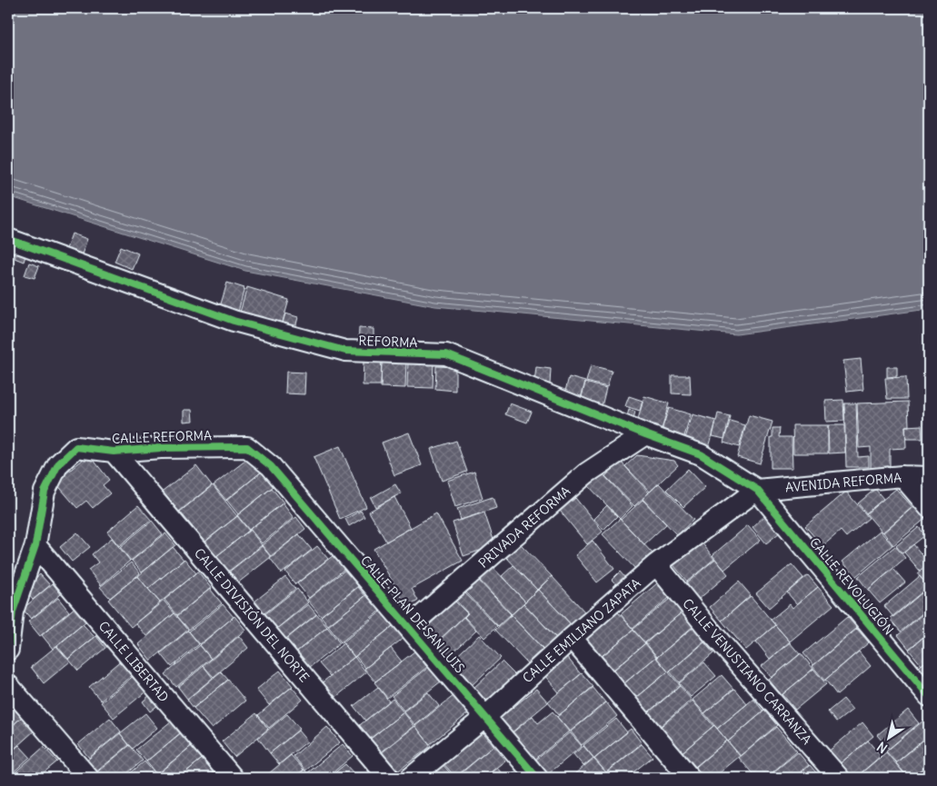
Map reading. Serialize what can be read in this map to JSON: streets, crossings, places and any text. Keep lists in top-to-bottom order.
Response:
{
  "streets": {
    "street": [
      "REFORMA",
      "CALLE REFORMA",
      "AVENIDA REFORMA",
      "PRIVADA REFORMA",
      "CALLE REVOLUCIÓN",
      "CALLE PLAN DE SAN LUIS",
      "CALLE DIVISIÓN DEL NORTE",
      "CALLE EMILIANO ZAPATA",
      "CALLE LIBERTAD",
      "CALLE VENUSTIANO CARRANZA"
    ]
  },
  "crossings": [
    ["REFORMA", "AVENIDA REFORMA"],
    ["REFORMA", "PRIVADA REFORMA"],
    ["REFORMA", "CALLE REVOLUCIÓN"],
    ["REFORMA", "CALLE EMILIANO ZAPATA"],
    ["CALLE REFORMA", "CALLE PLAN DE SAN LUIS"],
    ["CALLE REFORMA", "CALLE DIVISIÓN DEL NORTE"],
    ["CALLE REFORMA", "CALLE LIBERTAD"],
    ["AVENIDA REFORMA", "CALLE REVOLUCIÓN"],
    ["AVENIDA REFORMA", "CALLE EMILIANO ZAPATA"],
    ["PRIVADA REFORMA", "CALLE PLAN DE SAN LUIS"],
    ["CALLE REVOLUCIÓN", "CALLE EMILIANO ZAPATA"],
    ["CALLE PLAN DE SAN LUIS", "CALLE EMILIANO ZAPATA"],
    ["CALLE EMILIANO ZAPATA", "CALLE VENUSTIANO CARRANZA"]
  ],
  "north": "bottom left"
}
